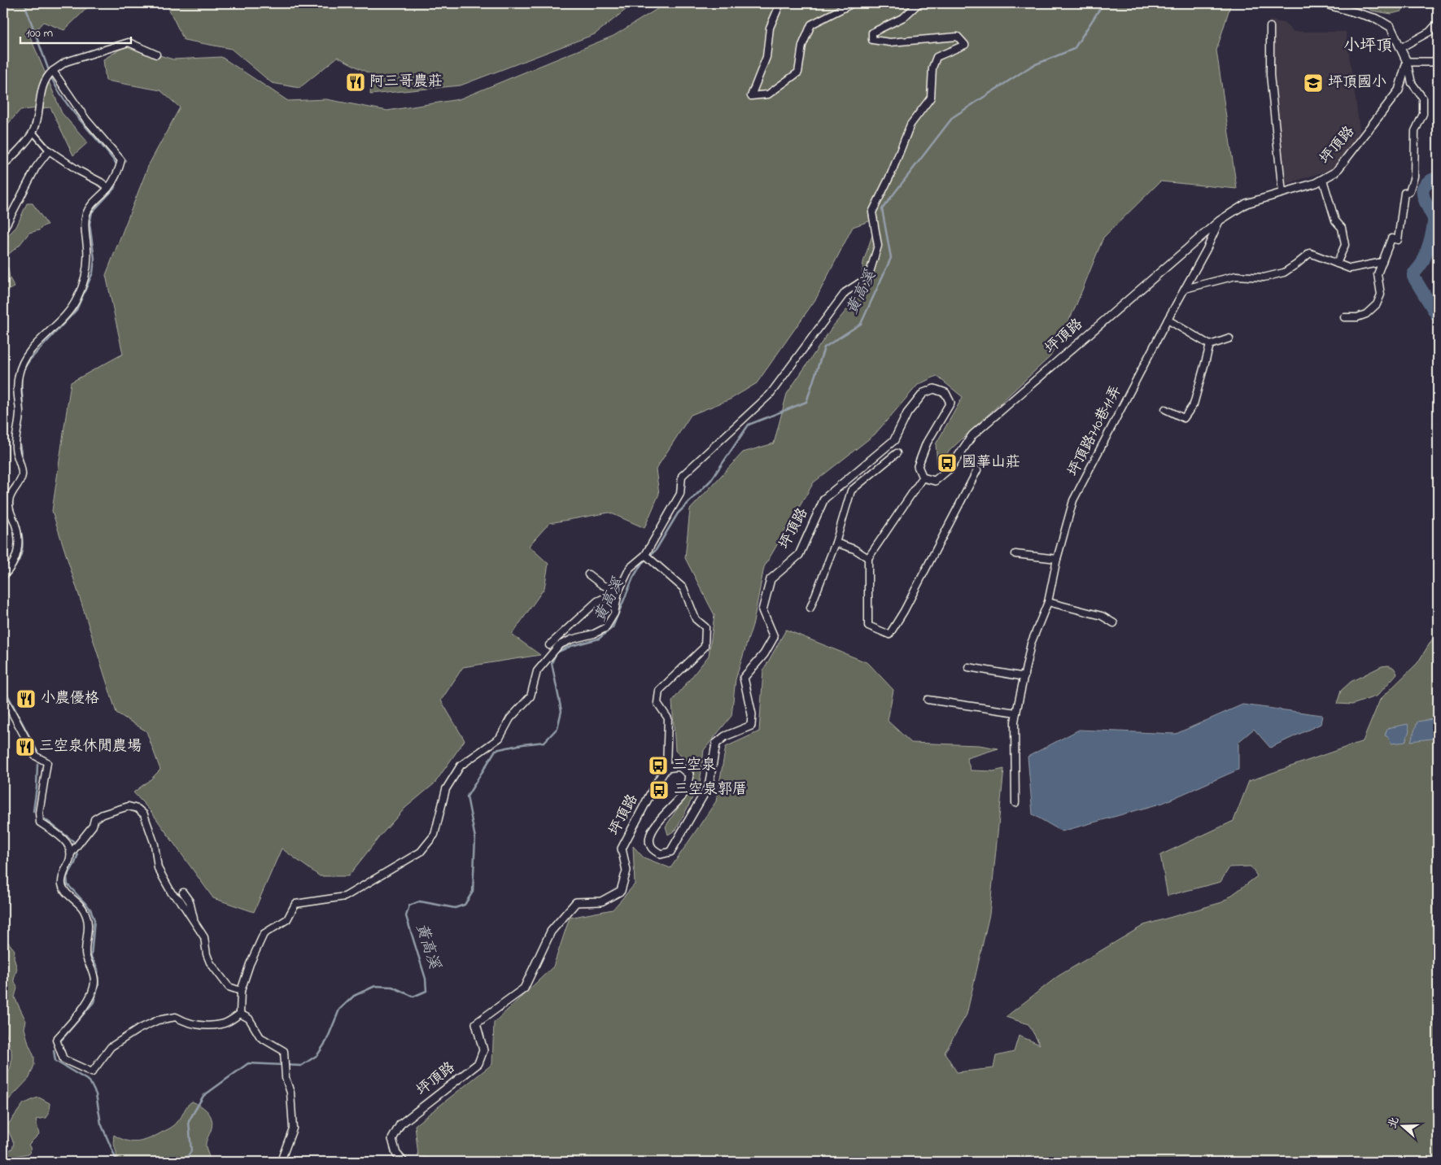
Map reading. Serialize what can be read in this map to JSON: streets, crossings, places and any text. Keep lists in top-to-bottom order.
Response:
{
  "streets": {
    "street": ["坪頂路", "坪頂路710巷11弄"]
  },
  "crossings": [
    ["坪頂路", "坪頂路710巷11弄"]
  ],
  "districts": ["小坪頂"],
  "water": ["黃高溪"],
  "places": {
    "restaurant": ["阿三哥農莊", "小農優格", "三空泉休閒農場"],
    "school or university": ["坪頂國小"],
    "bus stop": ["國華山莊", "三空泉", "三空泉郭厝"]
  },
  "scale_bar": "100 m",
  "north": "left"
}
